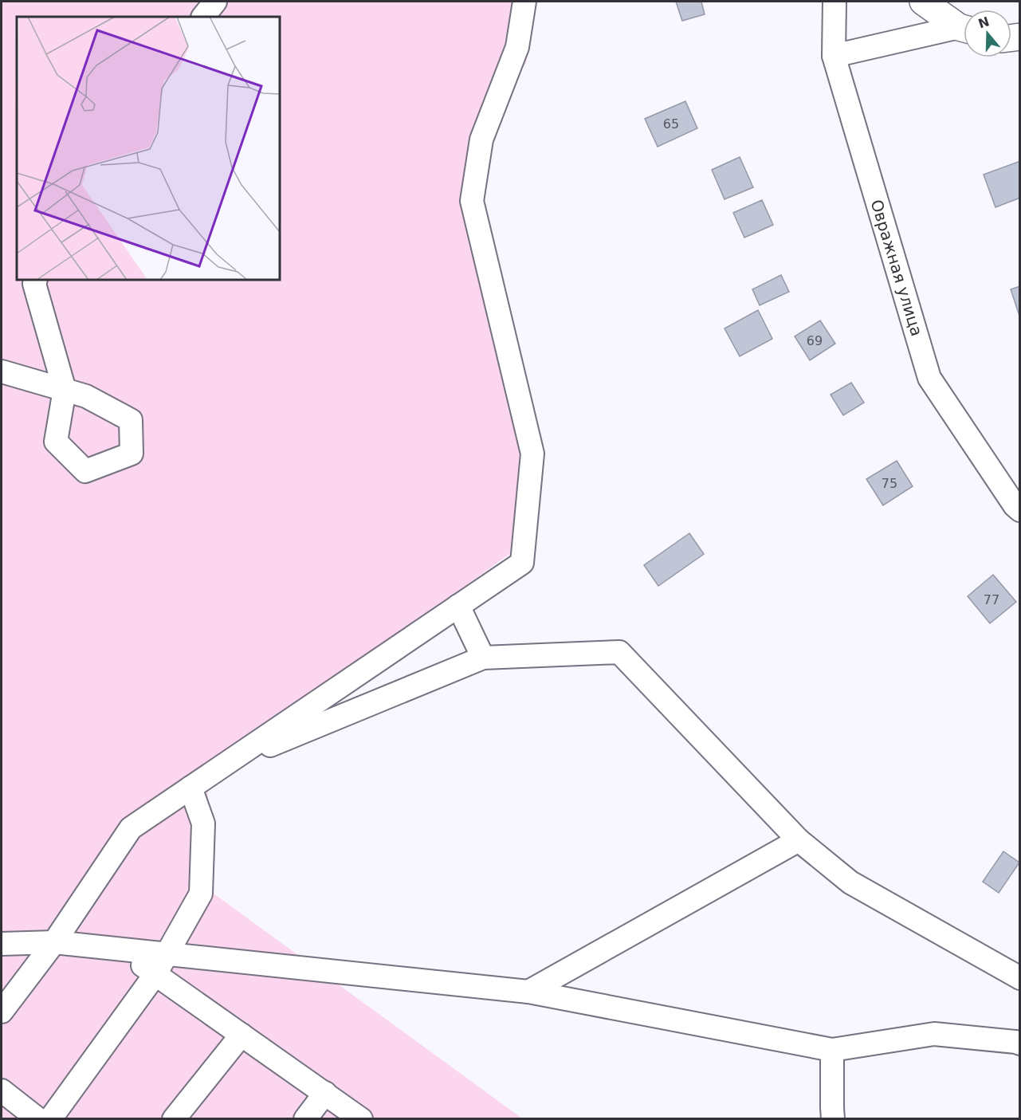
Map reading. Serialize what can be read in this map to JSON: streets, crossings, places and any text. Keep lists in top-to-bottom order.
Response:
{
  "streets": {
    "street": ["Овражная улица"]
  },
  "house_numbers": [
    "65",
    "69",
    "75",
    "77"
  ],
  "north": "top"
}
